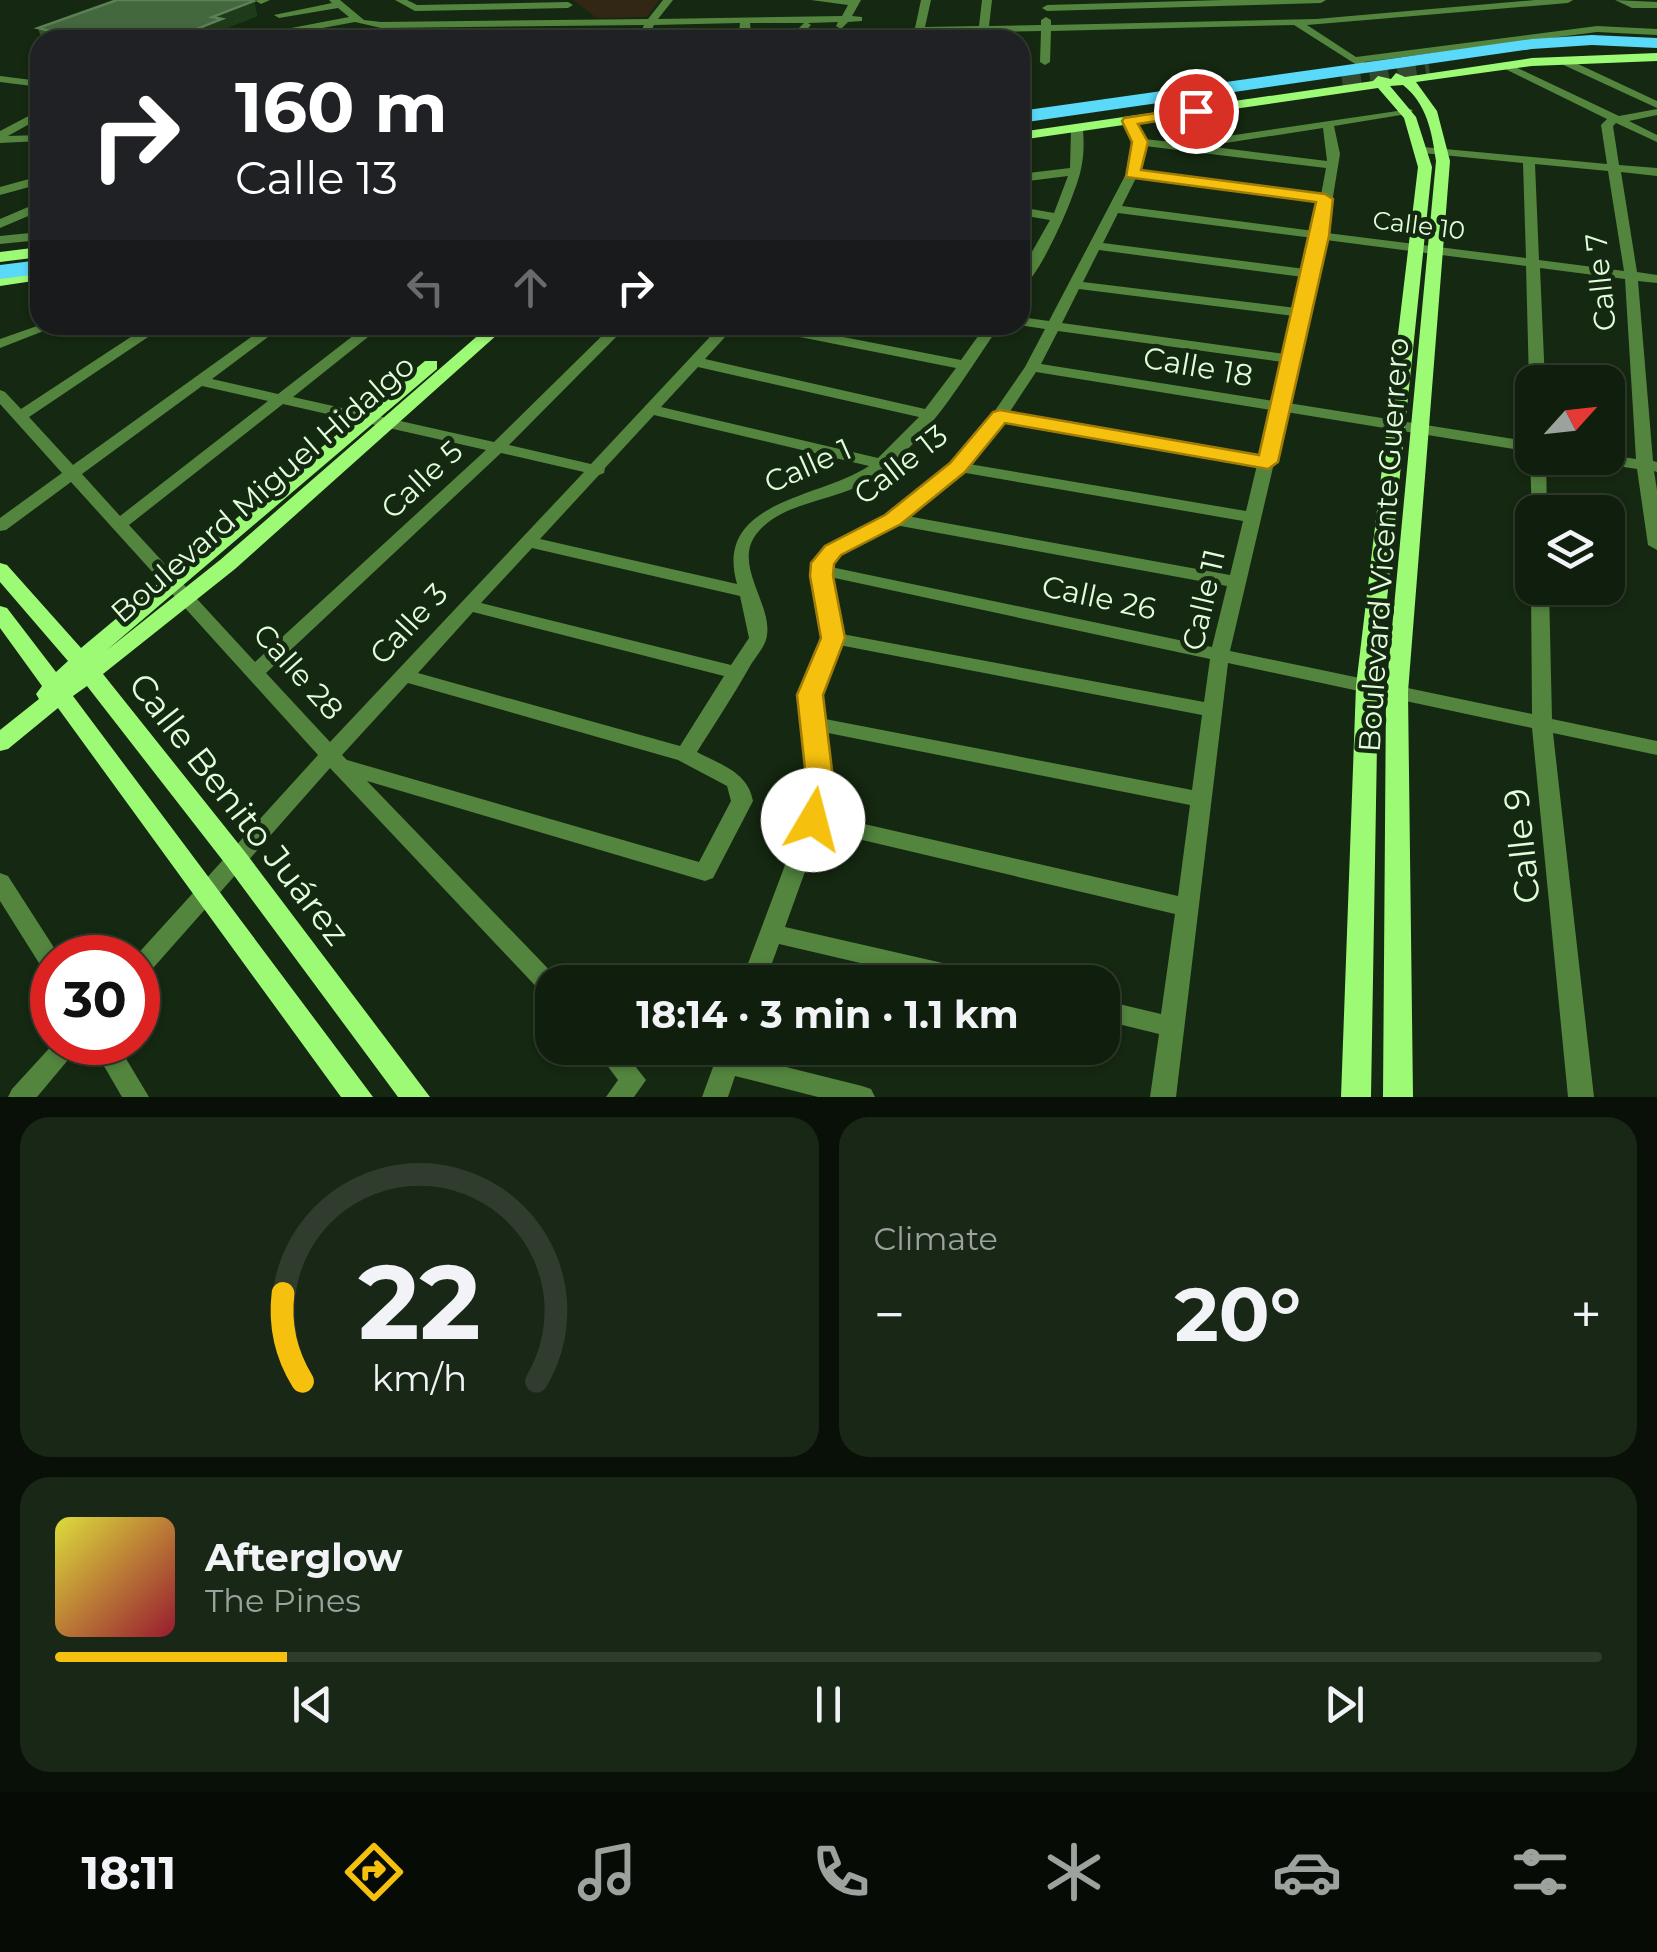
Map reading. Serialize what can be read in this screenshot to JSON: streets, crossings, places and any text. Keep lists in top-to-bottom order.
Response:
{
  "streets": {
    "street": [
      "Calle 10",
      "Calle 7",
      "Calle 18",
      "Calle 13",
      "Calle 1",
      "Calle 5",
      "Boulevard Miguel Hidalgo",
      "Boulevard Vicente Guerrero",
      "Calle 26",
      "Calle 11",
      "Calle 3",
      "Calle 28",
      "Calle Benito Juárez",
      "Calle 9"
    ]
  },
  "crossings": [
    ["Calle 10", "Calle 7"],
    ["Calle 10", "Calle 13"],
    ["Calle 10", "Boulevard Vicente Guerrero"],
    ["Calle 10", "Calle 11"],
    ["Calle 18", "Calle 13"],
    ["Calle 18", "Boulevard Vicente Guerrero"],
    ["Calle 18", "Calle 11"],
    ["Calle 13", "Calle 26"],
    ["Calle 5", "Calle 28"],
    ["Boulevard Miguel Hidalgo", "Calle 28"],
    ["Boulevard Miguel Hidalgo", "Calle Benito Juárez"],
    ["Boulevard Vicente Guerrero", "Calle 26"],
    ["Calle 26", "Calle 11"],
    ["Calle 26", "Calle 9"],
    ["Calle 3", "Calle 28"],
    ["Calle 3", "Calle Benito Juárez"]
  ],
  "north": "top right",
  "page": {
    "turn": ["160 m", "Calle 13"],
    "limit": "30",
    "trip": "18:14 · 3 min · 1.1 km",
    "tile": "Climate",
    "heat": ["−", "20°", "+"],
    "song": ["Afterglow", "The Pines"],
    "tabs": "18:11",
    "gauge": ["22", "km/h"]
  }
}
